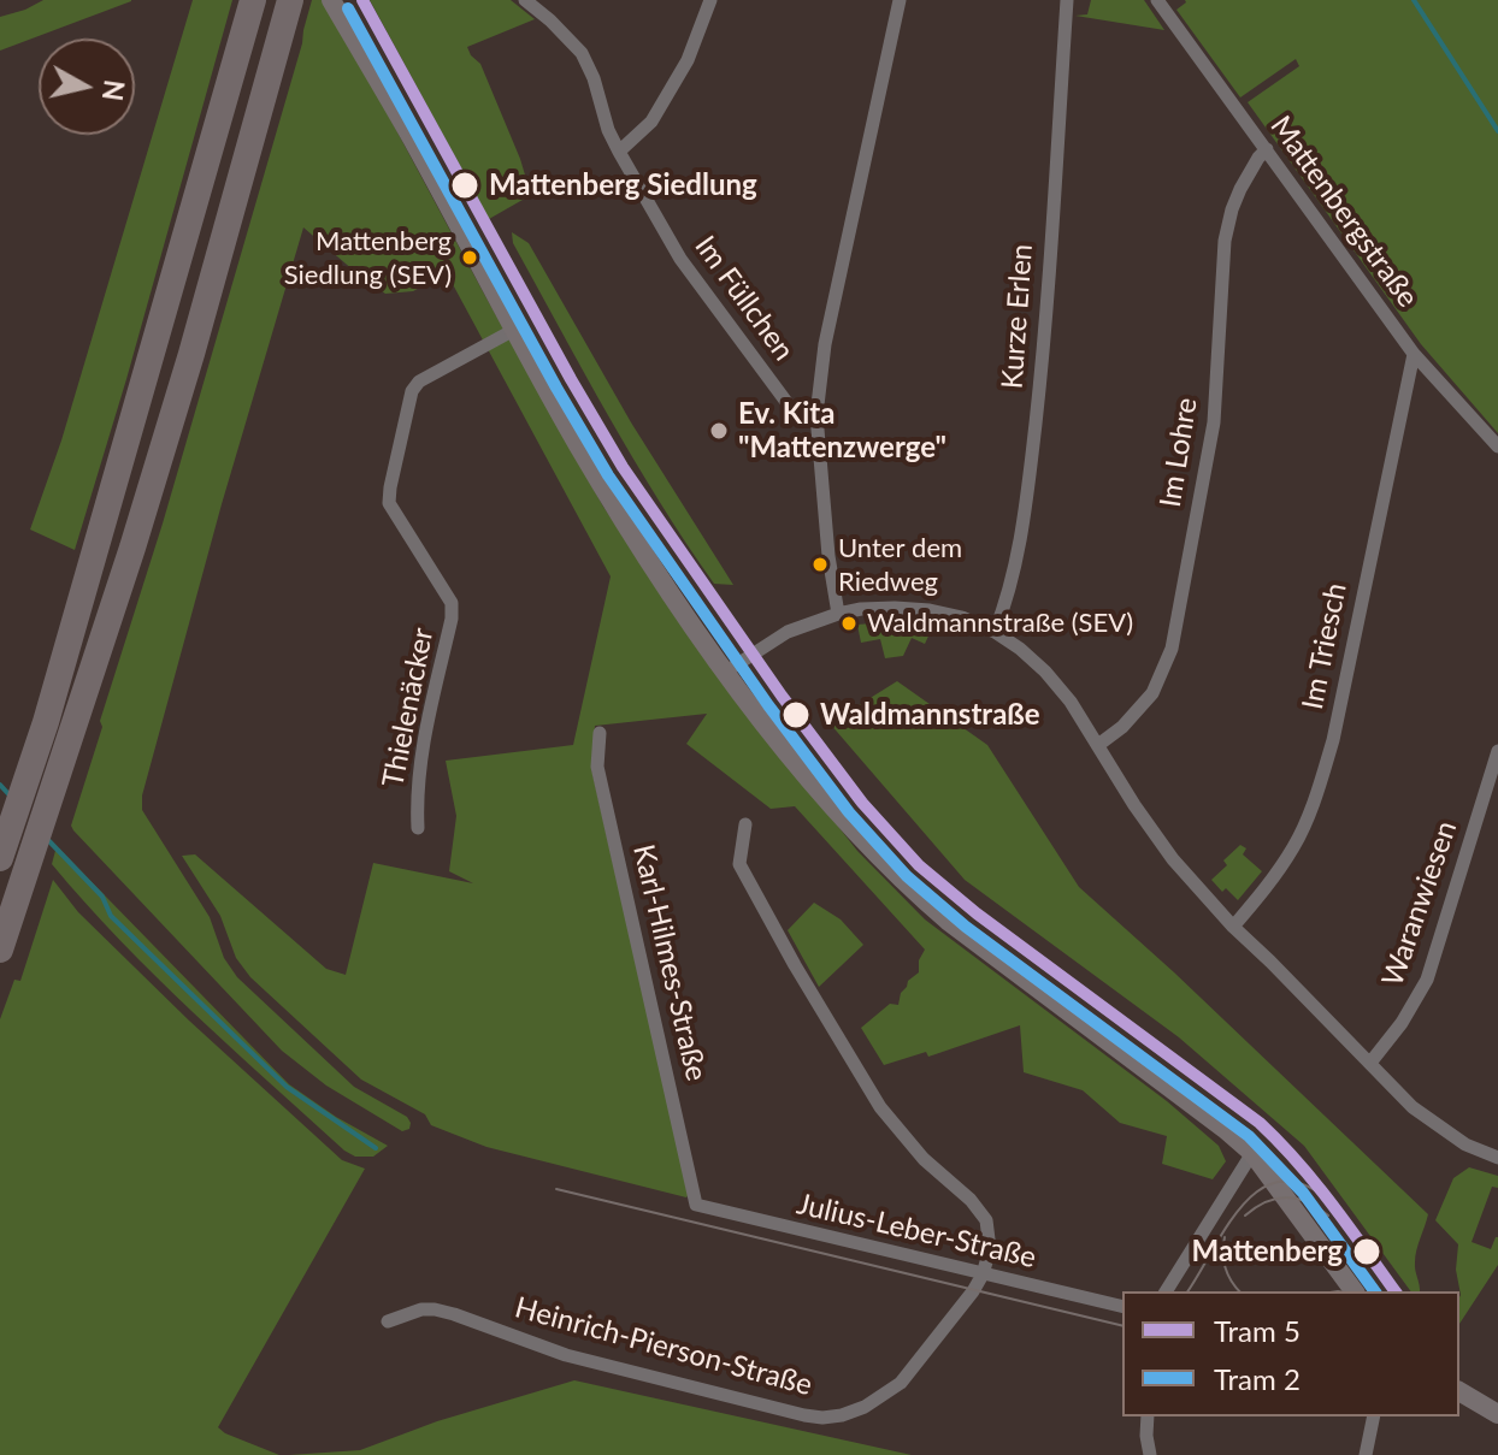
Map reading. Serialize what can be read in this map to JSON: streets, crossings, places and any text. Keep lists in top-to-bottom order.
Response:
{
  "streets": {
    "street": [
      "Mattenbergstraße",
      "Im Füllchen",
      "Kurze Erlen",
      "Im Lohre",
      "Im Triesch",
      "Thielenäcker",
      "Waranwiesen",
      "Karl-Hilmes-Straße",
      "Julius-Leber-Straße",
      "Heinrich-Pierson-Straße"
    ]
  },
  "crossings": [
    ["Mattenbergstraße", "Im Lohre"],
    ["Mattenbergstraße", "Im Triesch"],
    ["Karl-Hilmes-Straße", "Julius-Leber-Straße"],
    ["Julius-Leber-Straße", "Heinrich-Pierson-Straße"]
  ],
  "places": [
    "Mattenberg Siedlung",
    "Mattenberg Siedlung (SEV)",
    "Ev. Kita \"Mattenzwerge\"",
    "Unter dem Riedweg",
    "Waldmannstraße (SEV)",
    "Waldmannstraße",
    "Mattenberg"
  ],
  "lines": ["tram line 5", "tram line 2"],
  "legend": ["Tram 5", "Tram 2"],
  "north": "right"
}
